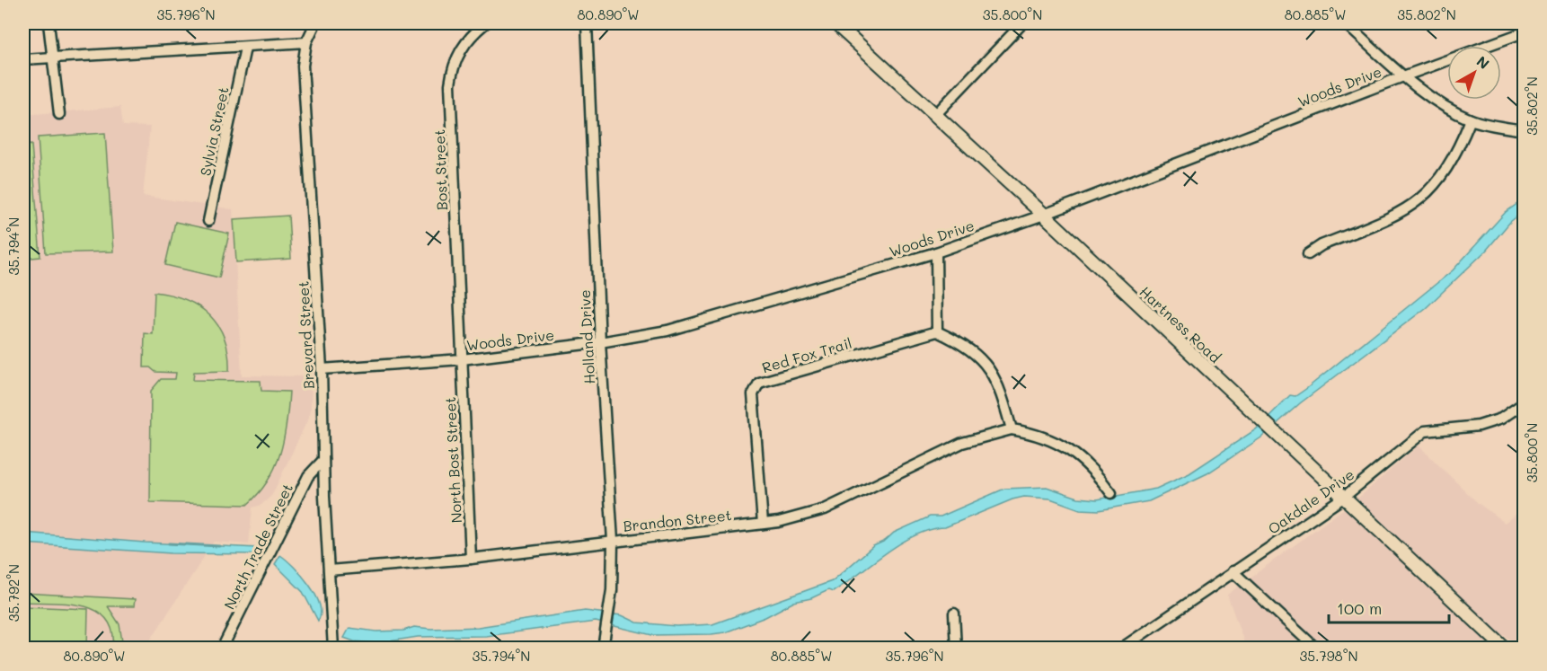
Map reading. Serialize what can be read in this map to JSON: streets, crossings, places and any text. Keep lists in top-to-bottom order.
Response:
{
  "streets": {
    "main road": ["Hartness Road"],
    "street": [
      "Woods Drive",
      "Sylvia Street",
      "Bost Street",
      "Brevard Street",
      "Holland Drive",
      "Red Fox Trail",
      "North Bost Street",
      "Oakdale Drive",
      "Brandon Street",
      "North Trade Street"
    ]
  },
  "crossings": [
    ["Woods Drive", "Bost Street"],
    ["Woods Drive", "Hartness Road"],
    ["Woods Drive", "Brevard Street"],
    ["Woods Drive", "Holland Drive"],
    ["Woods Drive", "North Bost Street"],
    ["Bost Street", "North Bost Street"],
    ["Hartness Road", "Oakdale Drive"],
    ["Brevard Street", "Brandon Street"],
    ["Brevard Street", "North Trade Street"],
    ["Holland Drive", "Brandon Street"],
    ["Red Fox Trail", "Brandon Street"],
    ["North Bost Street", "Brandon Street"]
  ],
  "scale_bar": "100 m",
  "north": "top right",
  "coordinates": [
    "35.796°N",
    "80.890°W",
    "35.800°N",
    "80.885°W",
    "35.802°N",
    "35.794°N",
    "35.792°N",
    "35.798°N"
  ]
}
